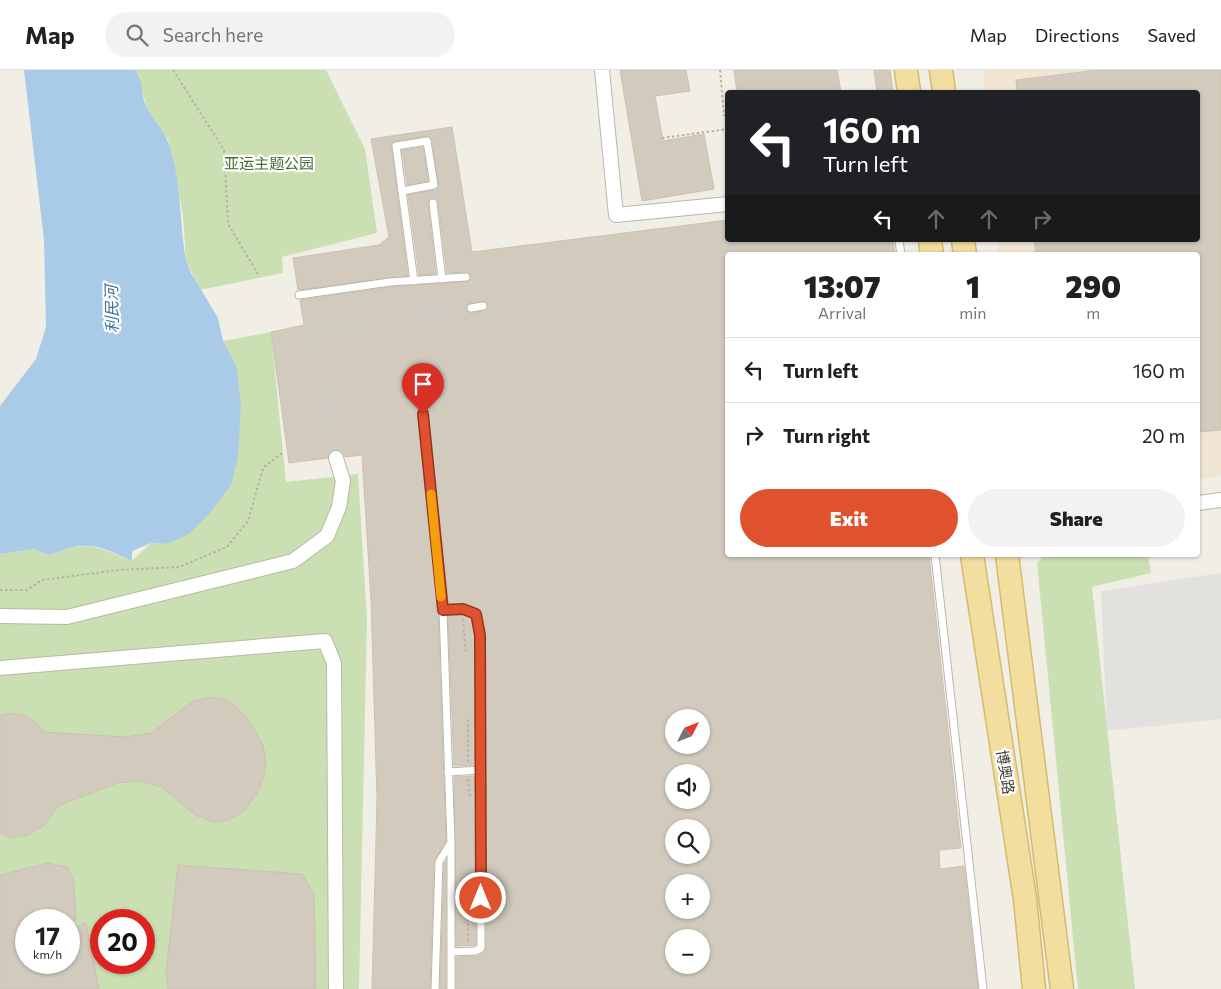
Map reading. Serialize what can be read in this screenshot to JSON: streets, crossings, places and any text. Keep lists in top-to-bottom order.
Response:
{
  "streets": {
    "main road": ["博奥路"]
  },
  "water": ["利民河"],
  "parks": ["亚运主题公园"],
  "north": "top right",
  "page": {
    "header": "Map",
    "search": "Search here",
    "nav": ["Map", "Directions", "Saved"],
    "turn": ["160 m", "Turn left"],
    "eta": [
      "13:07",
      "Arrival",
      "1",
      "min",
      "290",
      "m"
    ],
    "list": [
      {
        "name": "Turn left",
        "value": "160 m"
      },
      {
        "name": "Turn right",
        "value": "20 m"
      }
    ],
    "buttons": ["Exit", "Share"],
    "map_buttons": ["+", "−"],
    "speed": "17 km/h",
    "limit": "20"
  }
}
